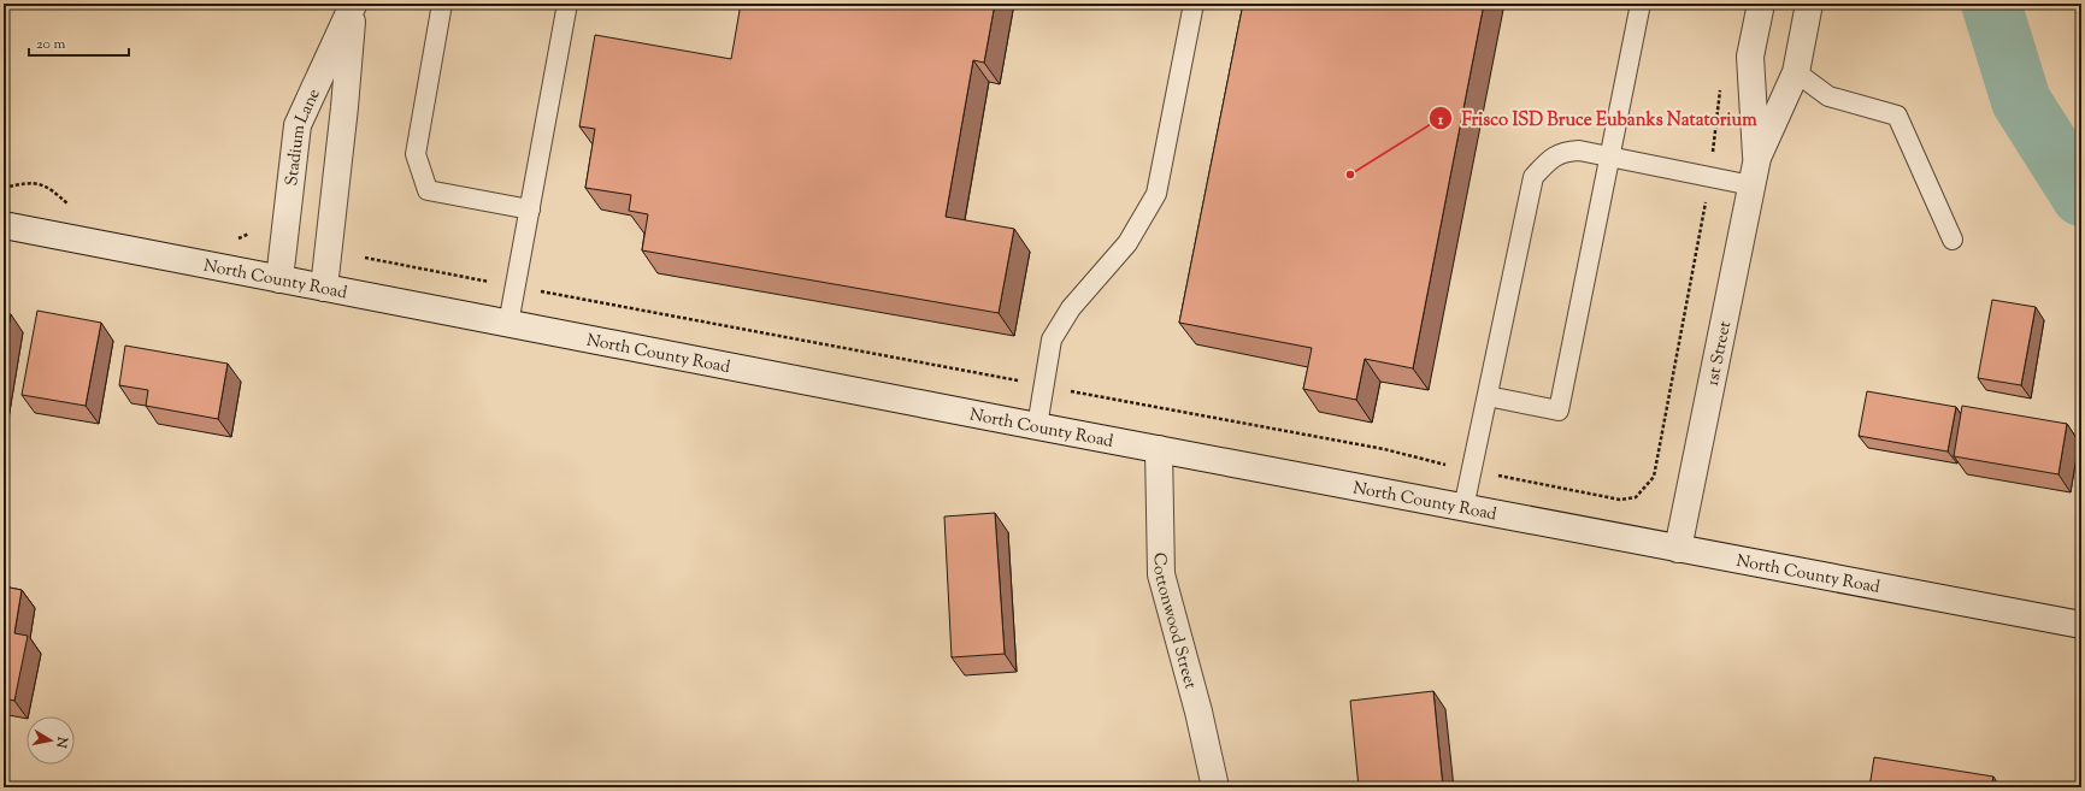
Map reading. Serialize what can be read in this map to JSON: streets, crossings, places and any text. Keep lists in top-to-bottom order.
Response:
{
  "streets": {
    "street": [
      "Stadium Lane",
      "North County Road",
      "1st Street",
      "Cottonwood Street"
    ]
  },
  "crossings": [
    ["Stadium Lane", "North County Road"],
    ["North County Road", "1st Street"],
    ["North County Road", "Cottonwood Street"]
  ],
  "places": ["Frisco ISD Bruce Eubanks Natatorium"],
  "scale_bar": "20 m",
  "north": "right"
}
